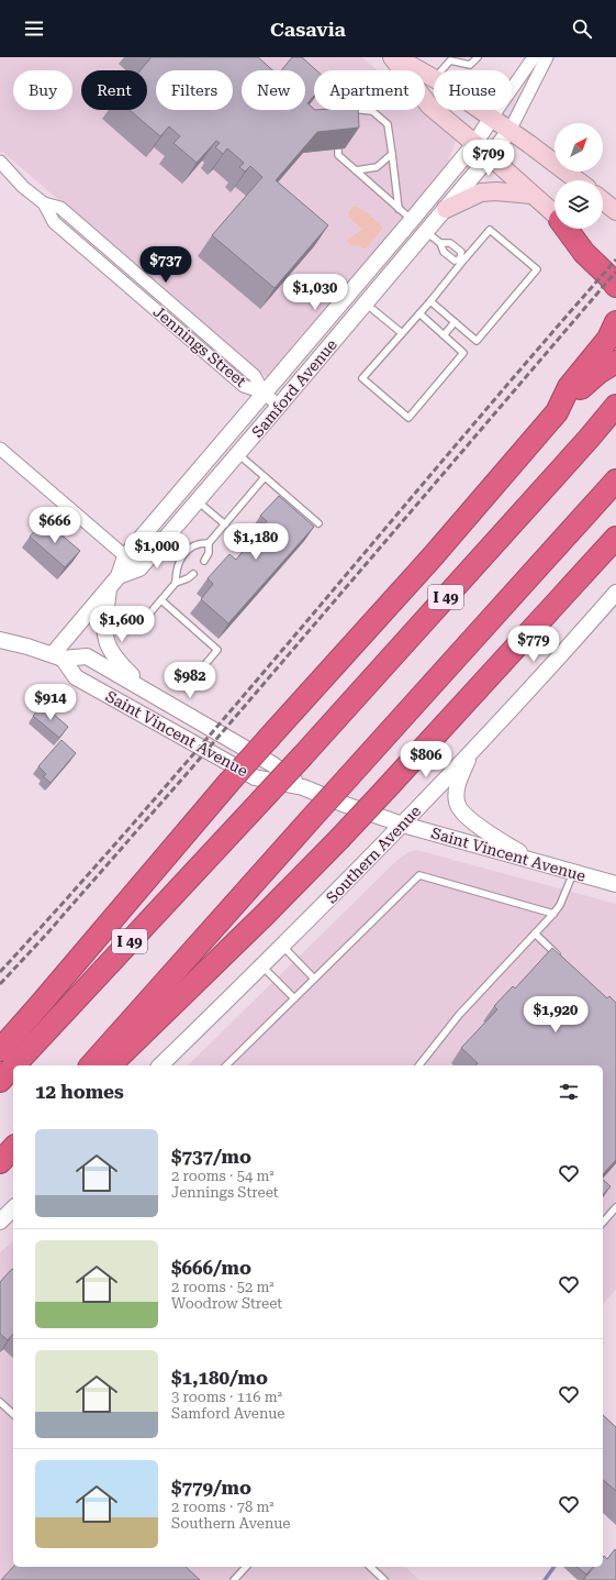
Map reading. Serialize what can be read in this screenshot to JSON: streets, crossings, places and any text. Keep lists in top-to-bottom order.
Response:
{
  "streets": {
    "highway": ["I 49"],
    "street": [
      "Jennings Street",
      "Samford Avenue",
      "Saint Vincent Avenue",
      "Southern Avenue"
    ]
  },
  "crossings": [
    ["Jennings Street", "Samford Avenue"],
    ["Samford Avenue", "Saint Vincent Avenue"],
    ["Saint Vincent Avenue", "Southern Avenue"]
  ],
  "north": "top right",
  "page": {
    "header": "Casavia",
    "chip": [
      "Buy",
      "Rent",
      "Filters",
      "New",
      "Apartment",
      "House"
    ],
    "price": [
      "$709",
      "$737",
      "$1,030",
      "$666",
      "$1,180",
      "$1,000",
      "$1,600",
      "$779",
      "$982",
      "$914",
      "$806",
      "$1,920"
    ],
    "heading": "12 homes",
    "list": [
      {
        "name": "$737/mo",
        "note": "2 rooms · 54 m² · Jennings Street"
      },
      {
        "name": "$666/mo",
        "note": "2 rooms · 52 m² · Woodrow Street"
      },
      {
        "name": "$1,180/mo",
        "note": "3 rooms · 116 m² · Samford Avenue"
      },
      {
        "name": "$779/mo",
        "note": "2 rooms · 78 m² · Southern Avenue"
      }
    ]
  }
}
